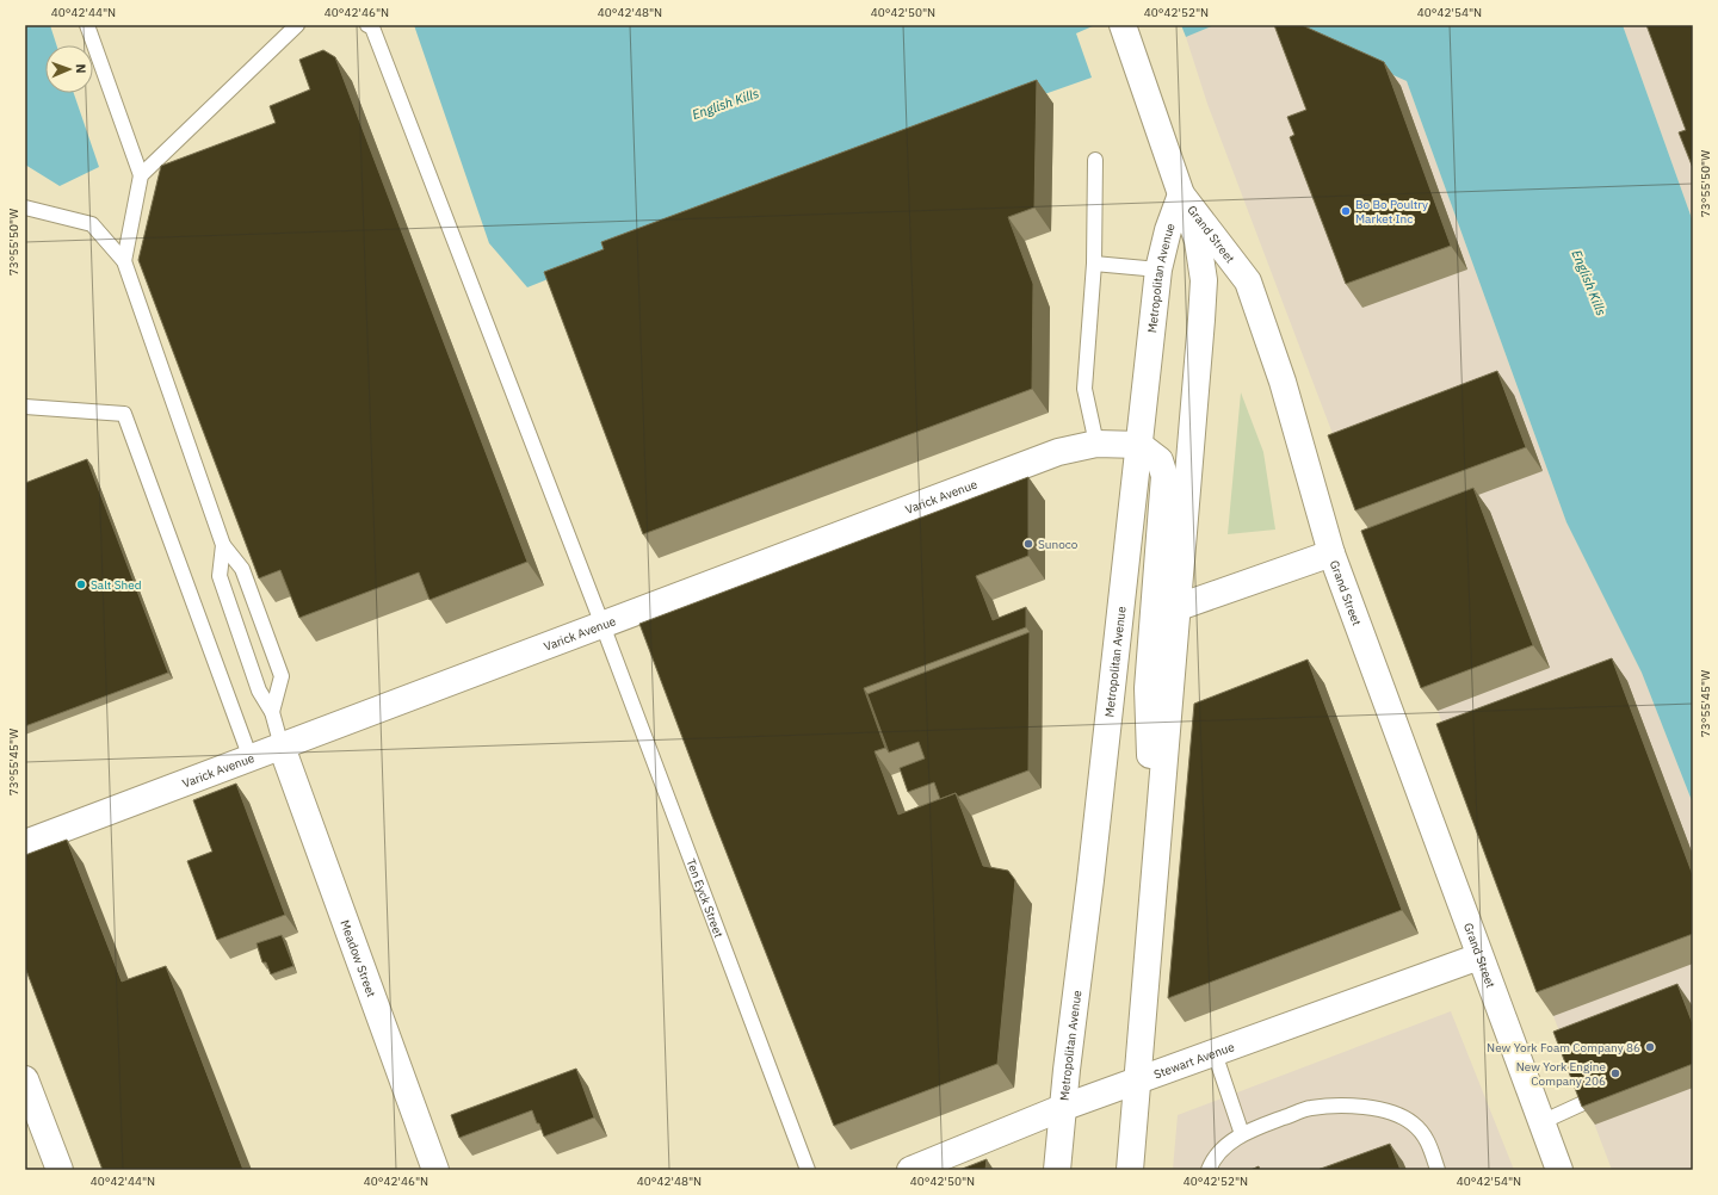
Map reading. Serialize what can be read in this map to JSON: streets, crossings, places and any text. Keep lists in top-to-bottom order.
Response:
{
  "streets": {
    "main road": [
      "Grand Street",
      "Metropolitan Avenue",
      "Varick Avenue",
      "Meadow Street",
      "Stewart Avenue"
    ],
    "lane": ["Ten Eyck Street"]
  },
  "crossings": [
    ["Grand Street", "Metropolitan Avenue"],
    ["Grand Street", "Stewart Avenue"],
    ["Metropolitan Avenue", "Varick Avenue"],
    ["Metropolitan Avenue", "Stewart Avenue"],
    ["Varick Avenue", "Ten Eyck Street"],
    ["Varick Avenue", "Meadow Street"]
  ],
  "water": ["English Kills"],
  "places": [
    "Bo Bo Poultry Market Inc",
    "Sunoco",
    "Salt Shed",
    "New York Foam Company 86",
    "New York Engine Company 206"
  ],
  "north": "right",
  "coordinates": [
    "40°42'44\"N",
    "40°42'46\"N",
    "40°42'48\"N",
    "40°42'50\"N",
    "40°42'52\"N",
    "40°42'54\"N",
    "73°55'50\"W",
    "73°55'45\"W"
  ]
}
